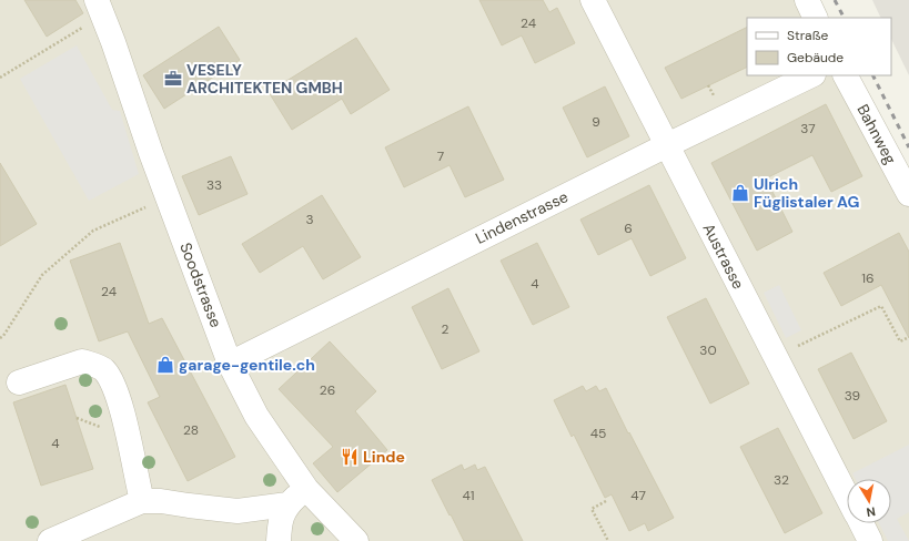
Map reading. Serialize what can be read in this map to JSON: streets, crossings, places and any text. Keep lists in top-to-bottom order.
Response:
{
  "streets": {
    "street": [
      "Bahnweg",
      "Lindenstrasse",
      "Austrasse",
      "Soodstrasse"
    ]
  },
  "crossings": [
    ["Lindenstrasse", "Austrasse"],
    ["Lindenstrasse", "Soodstrasse"]
  ],
  "places": {
    "office": ["VESELY ARCHITEKTEN GMBH"],
    "shop": ["Ulrich Füglistaler AG", "garage-gentile.ch"],
    "restaurant": ["Linde"]
  },
  "house_numbers": [
    "24",
    "9",
    "37",
    "7",
    "33",
    "3",
    "6",
    "16",
    "4",
    "24",
    "2",
    "30",
    "26",
    "39",
    "28",
    "45",
    "4",
    "32",
    "41",
    "47"
  ],
  "legend": ["Straße", "Gebäude"],
  "north": "bottom"
}
